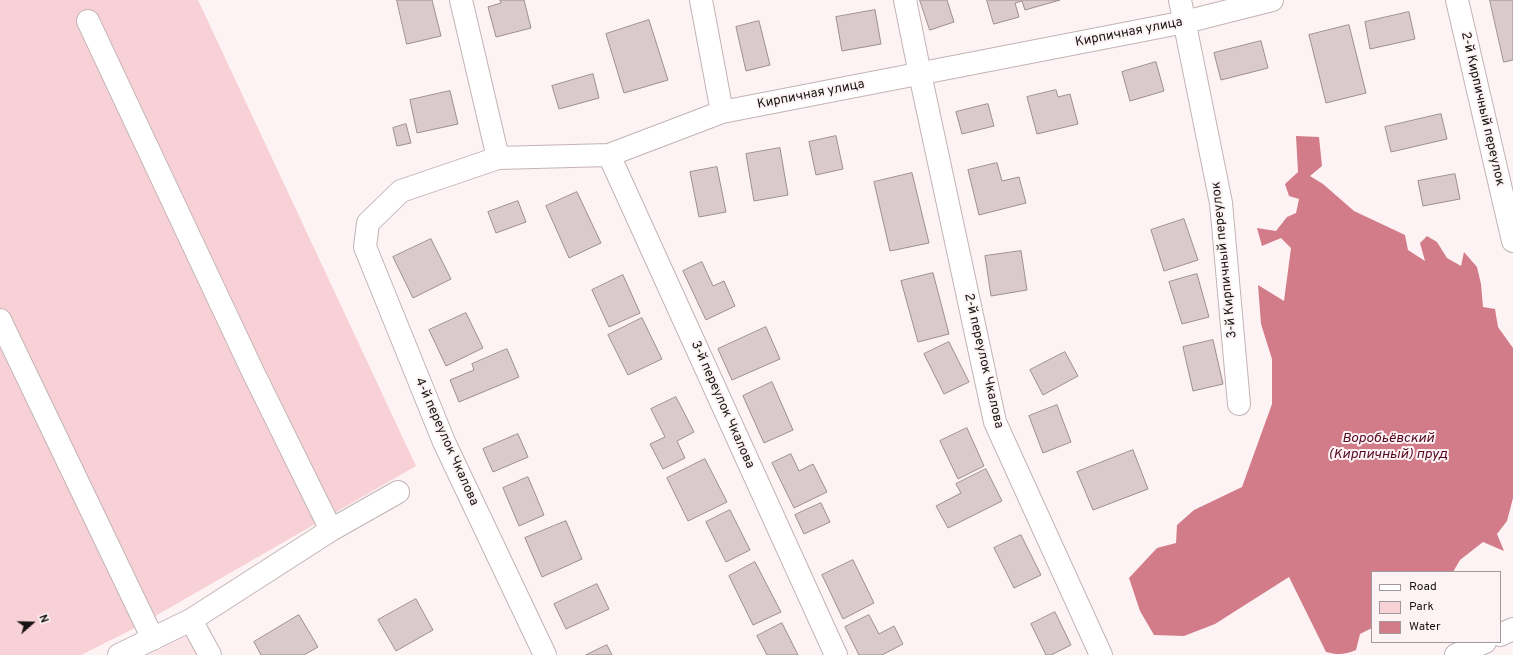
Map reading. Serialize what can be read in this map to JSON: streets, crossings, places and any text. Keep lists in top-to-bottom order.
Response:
{
  "streets": {
    "street": [
      "Кирпичная улица",
      "2-й Кирпичный переулок",
      "3-й Кирпичный переулок",
      "2-й переулок Чкалова",
      "3-й переулок Чкалова",
      "4-й переулок Чкалова"
    ]
  },
  "crossings": [
    ["Кирпичная улица", "3-й Кирпичный переулок"],
    ["Кирпичная улица", "2-й переулок Чкалова"],
    ["Кирпичная улица", "3-й переулок Чкалова"],
    ["Кирпичная улица", "4-й переулок Чкалова"]
  ],
  "water": ["Воробьёвский (Кирпичный) пруд"],
  "legend": ["Road", "Park", "Water"],
  "north": "right"
}
